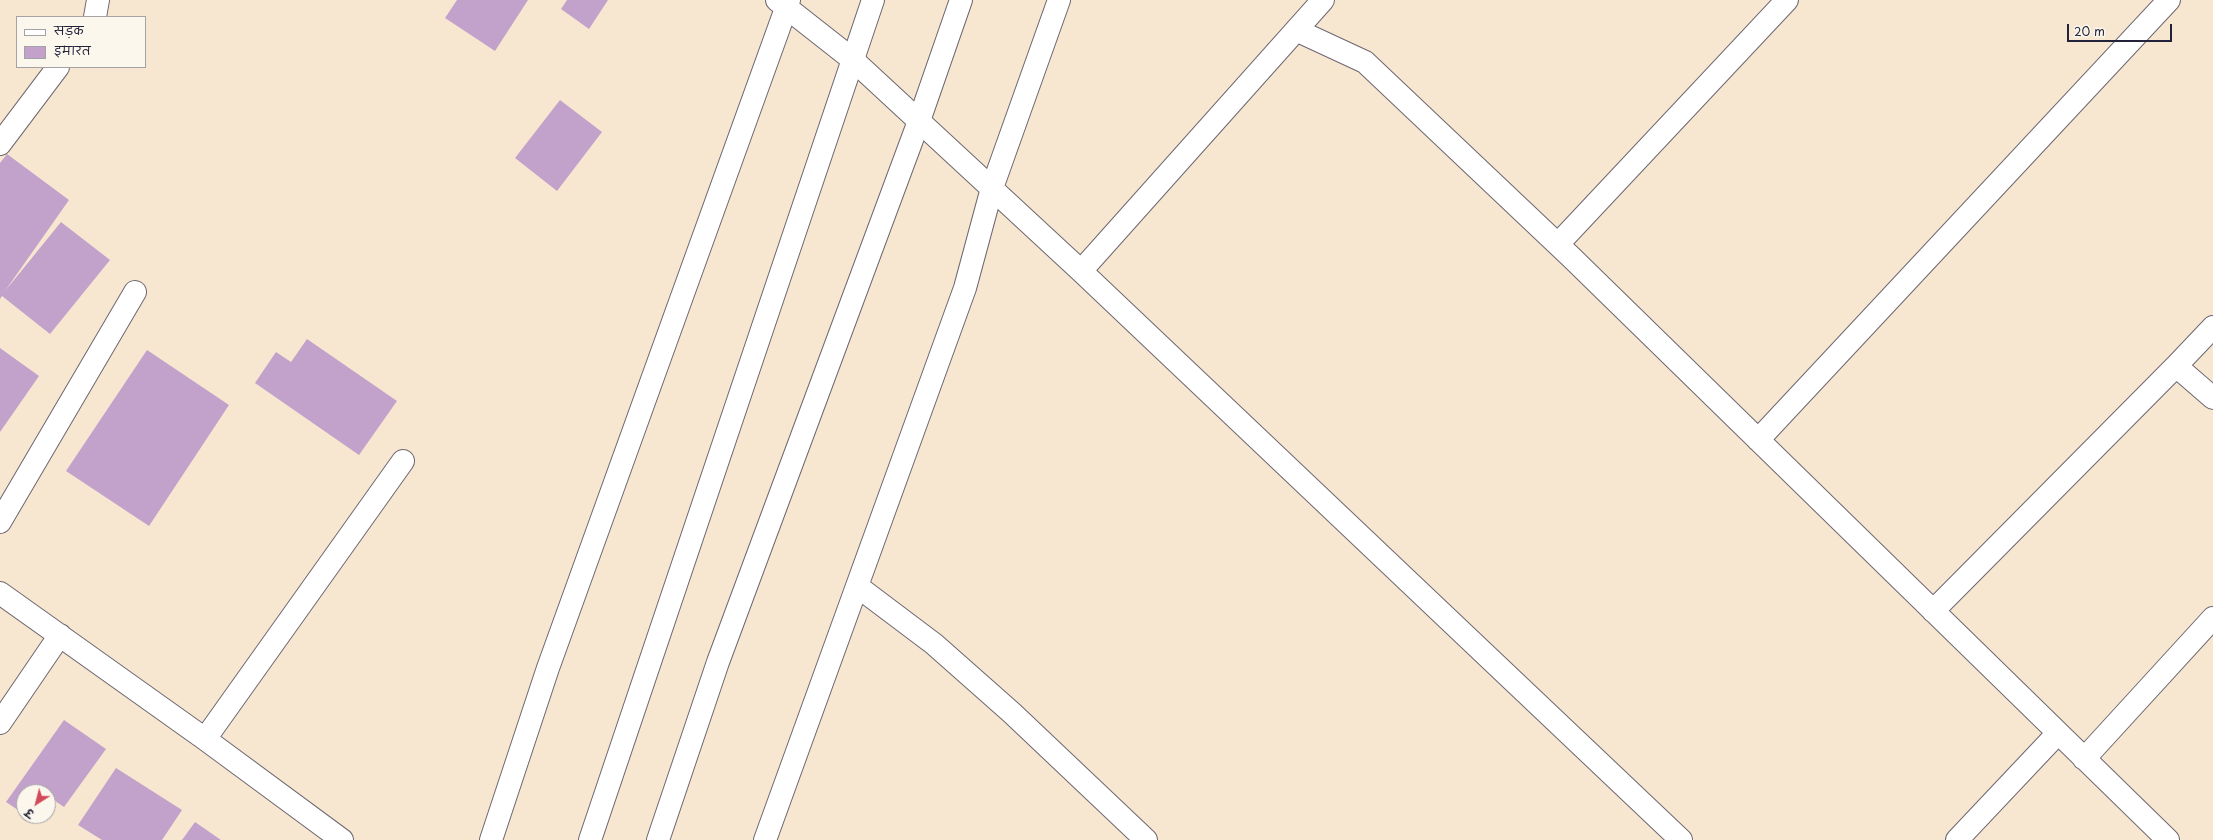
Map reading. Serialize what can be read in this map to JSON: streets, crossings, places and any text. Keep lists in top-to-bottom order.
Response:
{
  "legend": ["सड़क", "इमारत"],
  "scale_bar": "20 m",
  "north": "bottom left"
}
